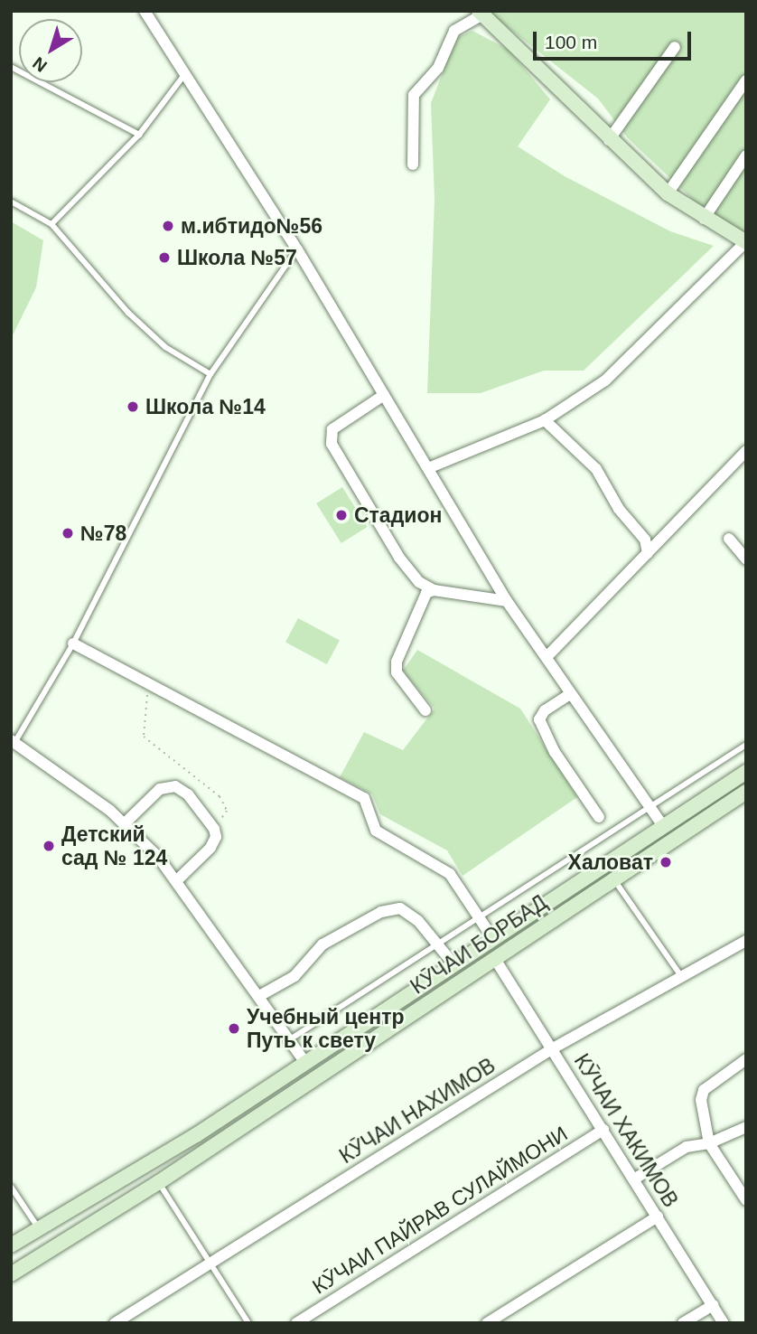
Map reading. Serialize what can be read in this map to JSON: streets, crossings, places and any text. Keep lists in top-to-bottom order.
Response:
{
  "streets": {
    "main road": ["КӮЧАИ БОРБАД"],
    "street": ["КӮЧАИ НАХИМОВ", "КӮЧАИ ХАКИМОВ", "КӮЧАИ ПАЙРАВ СУЛАЙМОНИ"]
  },
  "crossings": [
    ["КӮЧАИ БОРБАД", "КӮЧАИ ХАКИМОВ"],
    ["КӮЧАИ НАХИМОВ", "КӮЧАИ ХАКИМОВ"],
    ["КӮЧАИ ХАКИМОВ", "КӮЧАИ ПАЙРАВ СУЛАЙМОНИ"]
  ],
  "places": [
    "м.ибтидо№56",
    "Школа №57",
    "Школа №14",
    "Стадион",
    "№78",
    "Детский сад № 124",
    "Халоват",
    "Учебный центр Путь к свету"
  ],
  "scale_bar": "100 m",
  "north": "bottom left"
}
